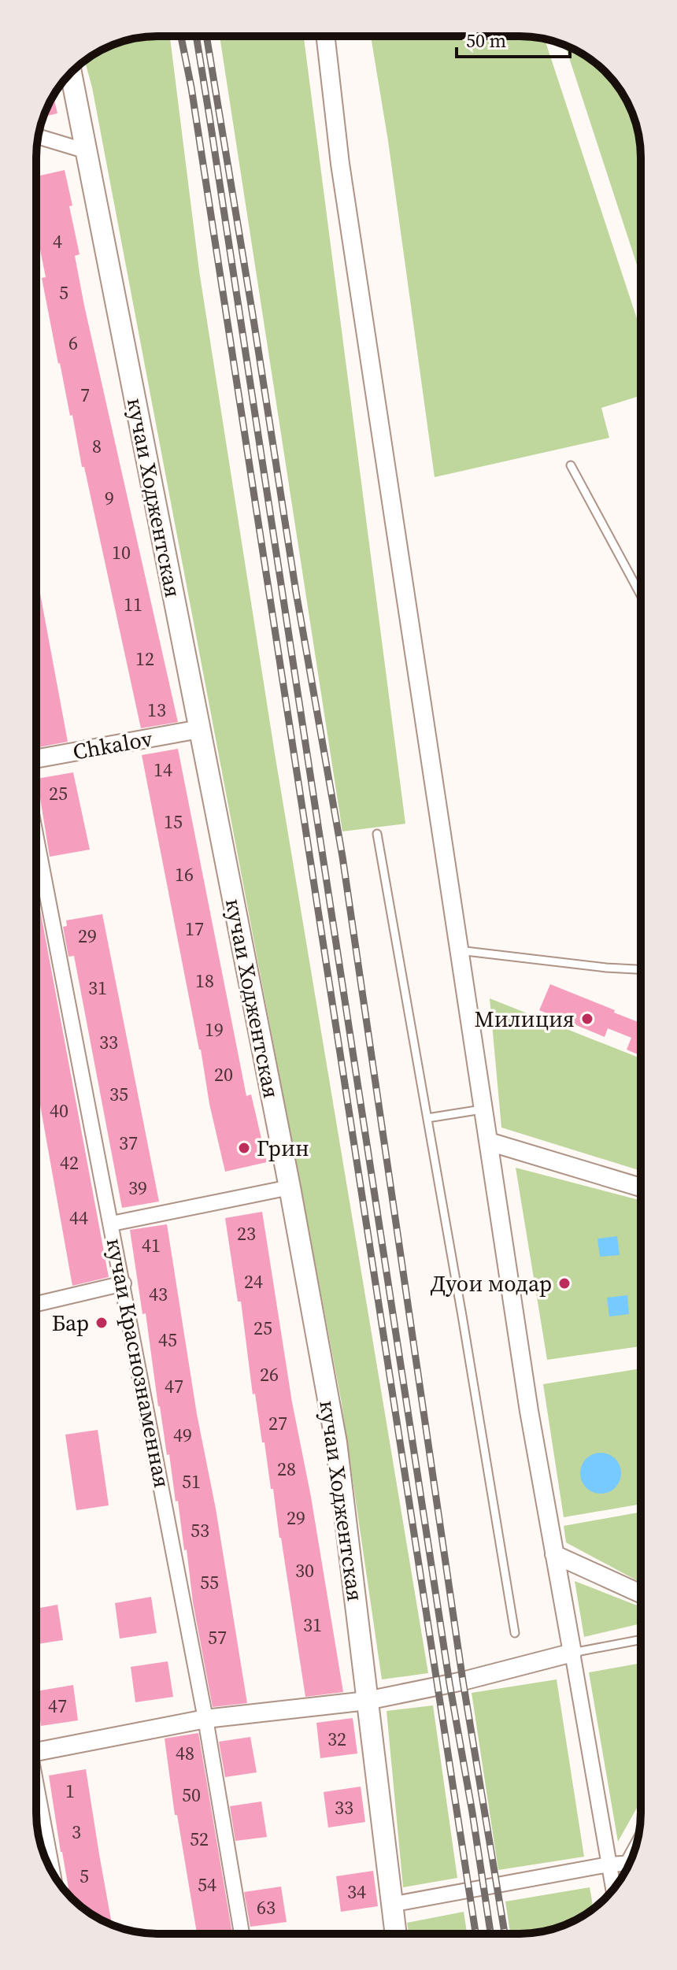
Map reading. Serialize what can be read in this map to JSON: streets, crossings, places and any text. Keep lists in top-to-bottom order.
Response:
{
  "streets": {
    "main road": ["кучаи Ходжентская"],
    "street": ["Chkalov", "кучаи Краснознаменная"]
  },
  "crossings": [
    ["кучаи Ходжентская", "Chkalov"]
  ],
  "places": [
    "Милиция",
    "Грин",
    "Дуои модар",
    "Бар"
  ],
  "house_numbers": [
    "4",
    "5",
    "6",
    "7",
    "8",
    "9",
    "10",
    "11",
    "12",
    "13",
    "14",
    "25",
    "15",
    "16",
    "17",
    "29",
    "18",
    "31",
    "19",
    "33",
    "20",
    "35",
    "40",
    "37",
    "42",
    "39",
    "44",
    "23",
    "41",
    "24",
    "43",
    "25",
    "45",
    "26",
    "47",
    "27",
    "49",
    "28",
    "51",
    "29",
    "53",
    "30",
    "55",
    "31",
    "57",
    "47",
    "32",
    "48",
    "1",
    "50",
    "33",
    "3",
    "52",
    "5",
    "54",
    "34",
    "63"
  ],
  "scale_bar": "50 m"
}
